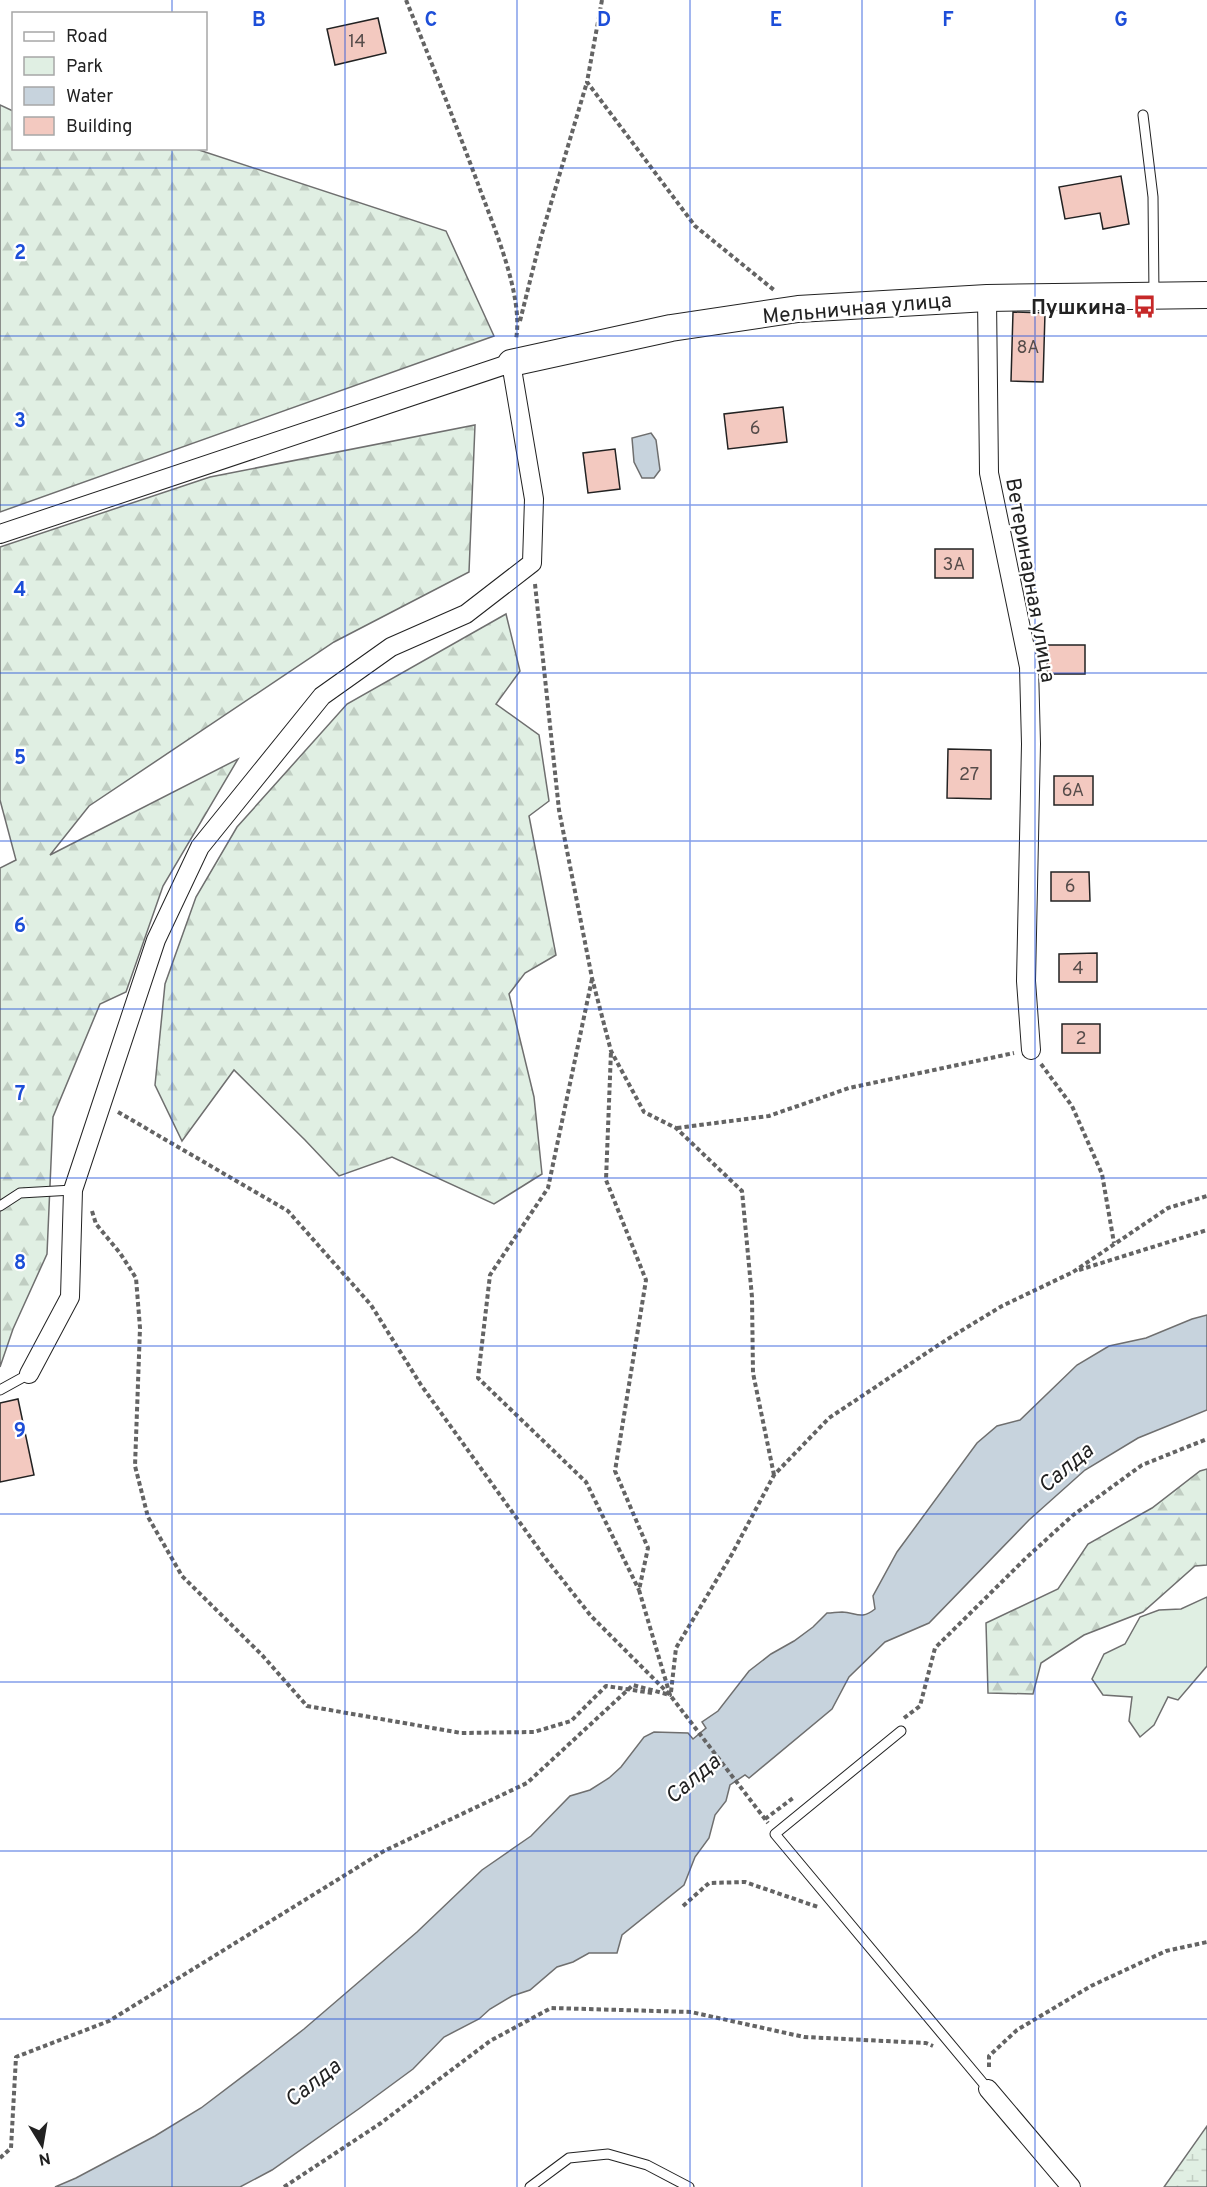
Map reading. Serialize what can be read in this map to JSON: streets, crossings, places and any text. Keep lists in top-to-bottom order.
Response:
{
  "streets": {
    "street": ["Мельничная улица", "Ветеринарная улица"]
  },
  "crossings": [
    ["Мельничная улица", "Ветеринарная улица"]
  ],
  "water": ["Салда"],
  "places": {
    "bus stop": ["Пушкина"]
  },
  "house_numbers": [
    "14",
    "8А",
    "6",
    "3А",
    "27",
    "6А",
    "6",
    "4",
    "2"
  ],
  "legend": [
    "Road",
    "Park",
    "Water",
    "Building"
  ],
  "north": "bottom",
  "grid": {
    "columns": [
      "B",
      "C",
      "D",
      "E",
      "F",
      "G"
    ],
    "rows": [
      "2",
      "3",
      "4",
      "5",
      "6",
      "7",
      "8",
      "9"
    ]
  }
}
